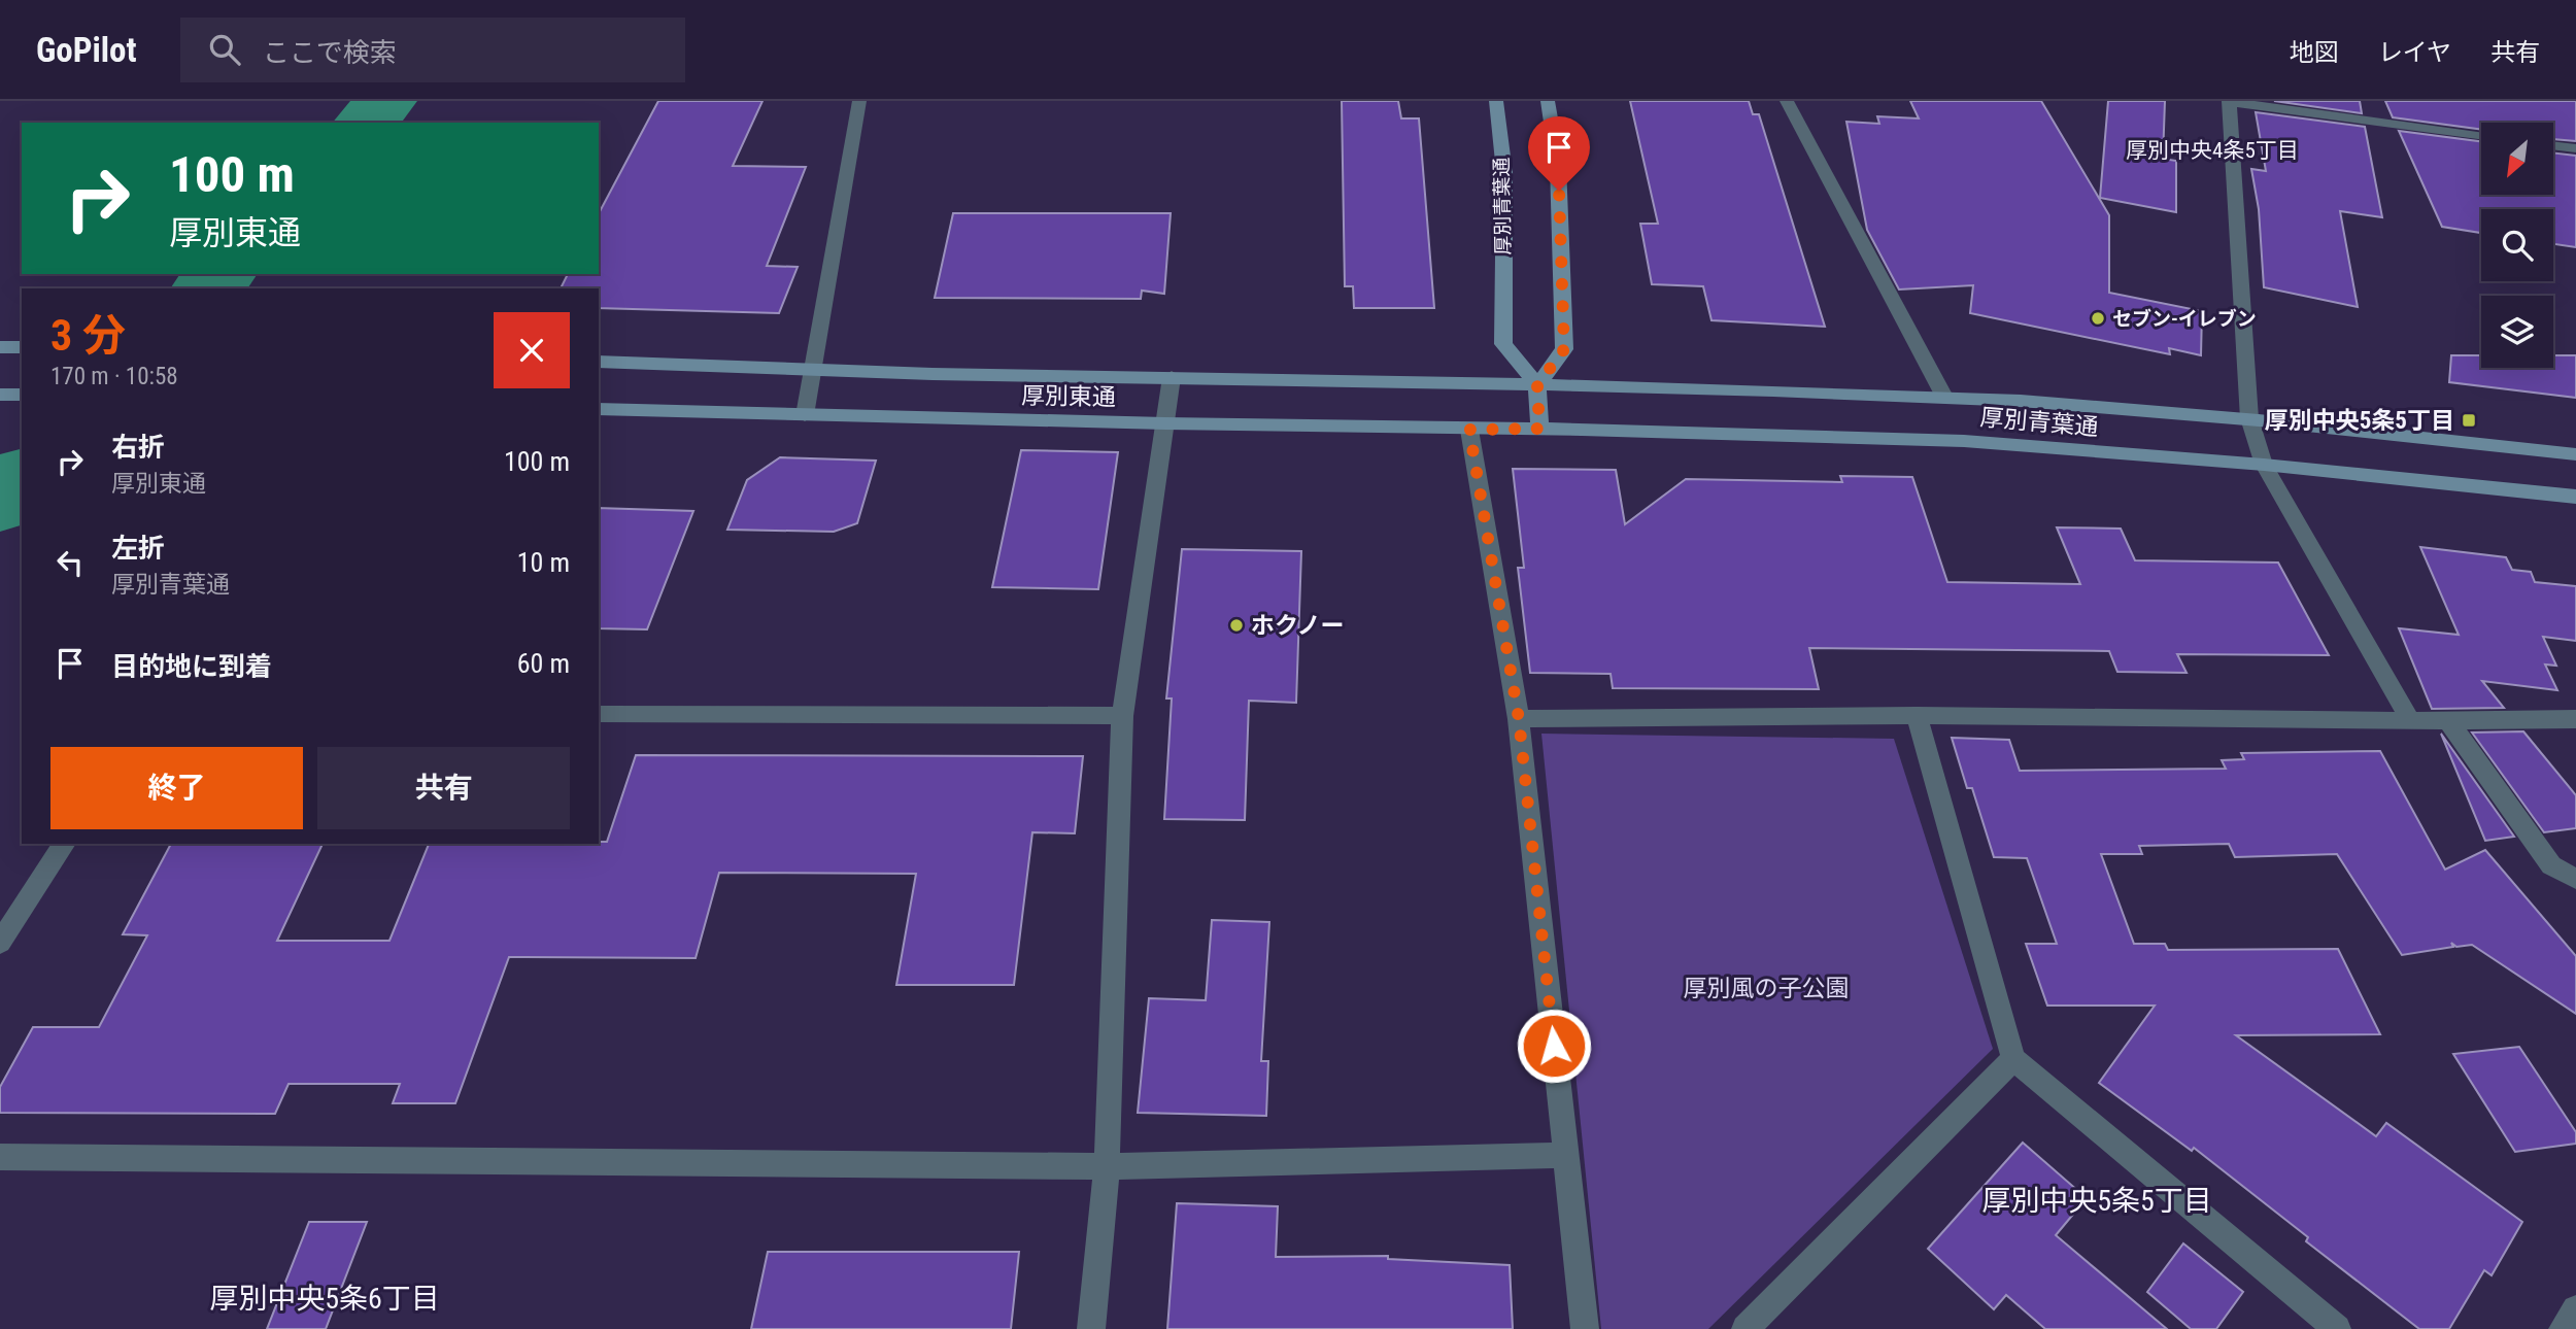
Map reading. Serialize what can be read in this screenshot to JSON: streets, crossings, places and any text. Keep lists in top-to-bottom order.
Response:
{
  "streets": {
    "street": ["厚別青葉通", "厚別東通"]
  },
  "crossings": [
    ["厚別青葉通", "厚別東通"]
  ],
  "districts": ["厚別中央4条5丁目", "厚別中央5条5丁目", "厚別中央5条6丁目"],
  "parks": ["厚別風の子公園"],
  "places": {
    "other": ["セブン-イレブン", "ホクノー"],
    "transit": ["厚別中央5条5丁目"]
  },
  "north": "bottom left",
  "page": {
    "header": "GoPilot",
    "search": "ここで検索",
    "nav": ["地図", "レイヤ", "共有"],
    "turn": ["100 m", "厚別東通"],
    "heading": ["3 分", "170 m · 10:58"],
    "list": [
      {
        "name": "右折",
        "note": "厚別東通",
        "value": "100 m"
      },
      {
        "name": "左折",
        "note": "厚別青葉通",
        "value": "10 m"
      },
      {
        "name": "目的地に到着",
        "value": "60 m"
      }
    ],
    "buttons": ["終了", "共有"]
  }
}
